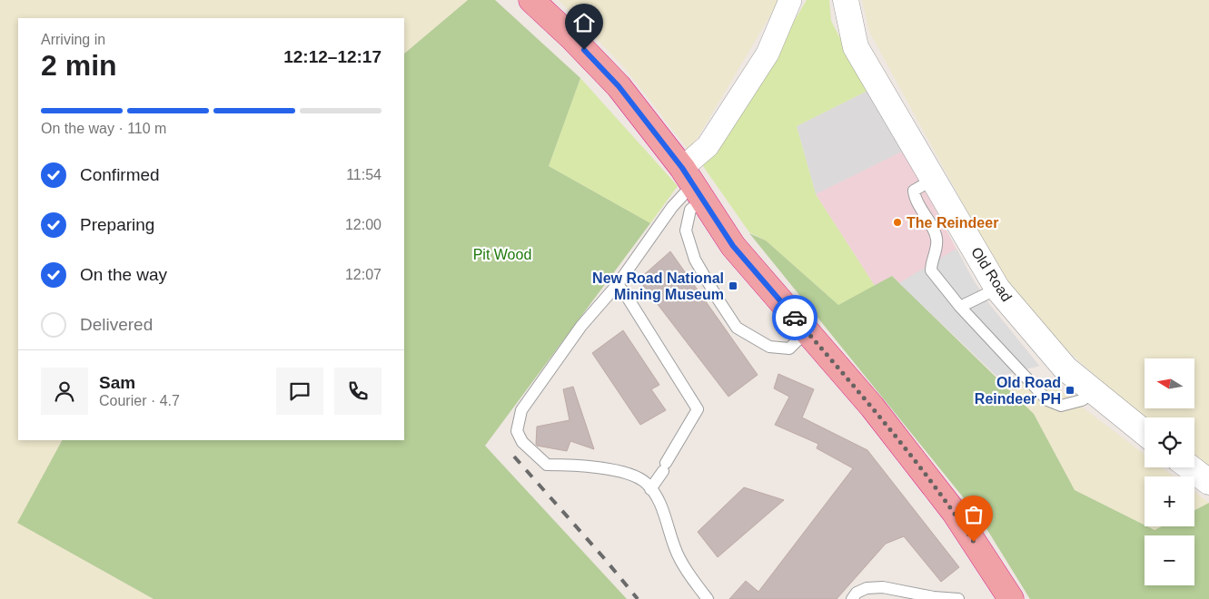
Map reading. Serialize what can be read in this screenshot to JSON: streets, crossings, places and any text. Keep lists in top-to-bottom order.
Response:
{
  "streets": {
    "street": ["Old Road"]
  },
  "parks": ["Pit Wood"],
  "places": {
    "other": ["The Reindeer"],
    "transit": ["New Road National Mining Museum", "Old Road Reindeer PH"]
  },
  "north": "left",
  "page": {
    "heading": ["2 min", "Arriving in", "12:12–12:17"],
    "panel": ["Sam", "Courier · 4.7"],
    "bar": "On the way · 110 m",
    "list": [
      ["Confirmed", "11:54"],
      ["Preparing", "12:00"],
      ["On the way", "12:07"],
      "Delivered"
    ],
    "map_buttons": ["+", "−"]
  }
}
